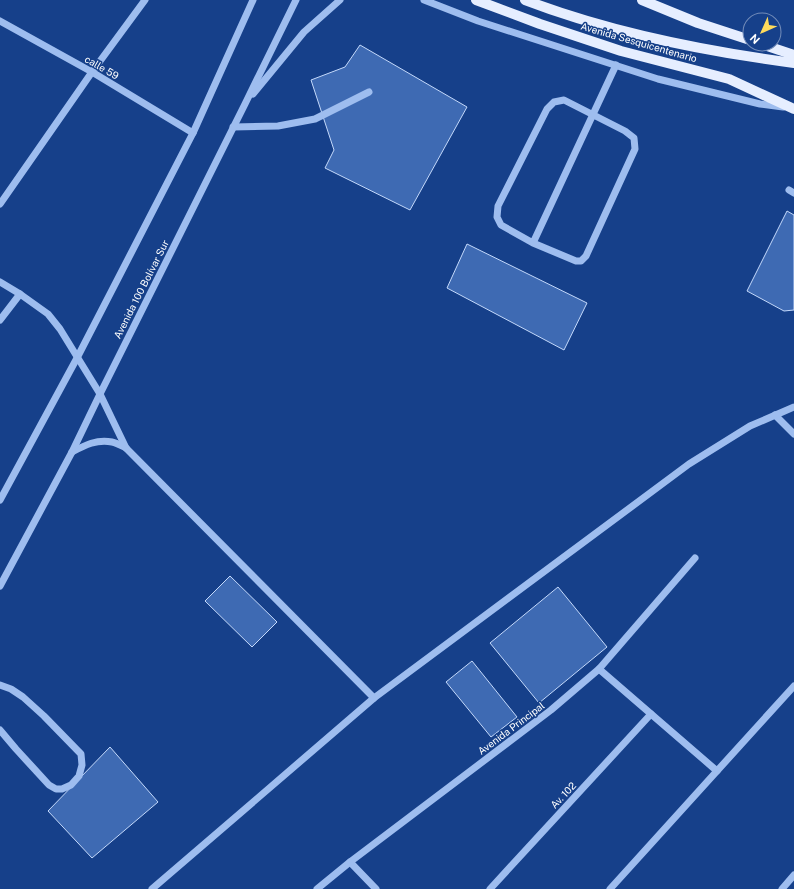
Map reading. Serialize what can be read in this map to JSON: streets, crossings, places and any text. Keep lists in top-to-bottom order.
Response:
{
  "streets": {
    "main road": ["Avenida Sesquicentenario"],
    "street": [
      "calle 59",
      "Avenida 100 Bolívar Sur",
      "Avenida Principal",
      "Av. 102"
    ]
  },
  "north": "bottom left"
}
